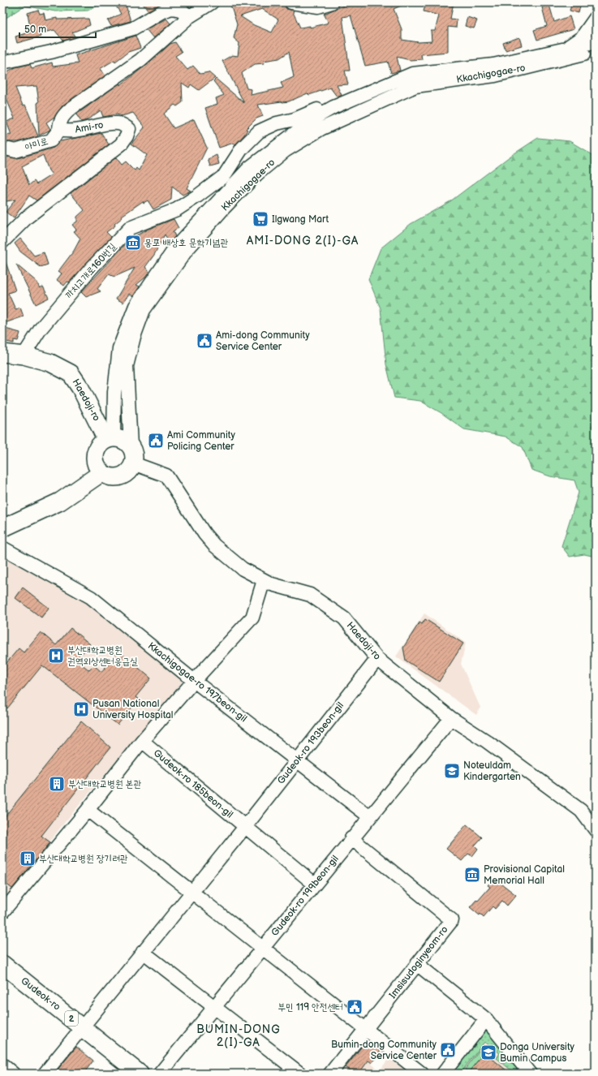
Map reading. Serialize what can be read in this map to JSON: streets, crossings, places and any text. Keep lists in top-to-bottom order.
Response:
{
  "streets": {
    "main road": ["Haedoji-ro", "Gudeok-ro", "2"],
    "street": [
      "Kkachigogae-ro",
      "Ami-ro",
      "아미로",
      "까치고개로160번길",
      "Kkachigogae-ro 197beon-gil",
      "Gudeok-ro 193beon-gil",
      "Gudeok-ro 185beon-gil",
      "Gudeok-ro 199beon-gil",
      "Imsisudoginyeom-ro"
    ]
  },
  "crossings": [
    ["Kkachigogae-ro", "Haedoji-ro"],
    ["Ami-ro", "아미로"],
    ["까치고개로160번길", "Haedoji-ro"],
    ["Haedoji-ro", "Gudeok-ro 193beon-gil"],
    ["Haedoji-ro", "Gudeok-ro 199beon-gil"],
    ["Kkachigogae-ro 197beon-gil", "Gudeok-ro 193beon-gil"],
    ["Kkachigogae-ro 197beon-gil", "Gudeok-ro 199beon-gil"],
    ["Gudeok-ro 193beon-gil", "Gudeok-ro 185beon-gil"],
    ["Gudeok-ro 193beon-gil", "Gudeok-ro"],
    ["Gudeok-ro 199beon-gil", "Imsisudoginyeom-ro"]
  ],
  "districts": ["AMI-DONG 2(I)-GA", "BUMIN-DONG 2(I)-GA"],
  "places": {
    "supermarket": ["Ilgwang Mart"],
    "museum": ["몽포 배상호 문학기념관", "Provisional Capital Memorial Hall"],
    "public building": [
      "Ami-dong Community Service Center",
      "Ami Community Policing Center",
      "부민 119 안전센터",
      "Bumin-dong Community Service Center"
    ],
    "hospital": ["부산대학교병원 권역외상센터응급실", "Pusan National University Hospital"],
    "school or university": ["Noteuldam Kindergarten", "Donga University Bumin Campus"],
    "building": ["부산대학교병원 본관", "부산대학교병원 장기려관"]
  },
  "scale_bar": "50 m"
}
